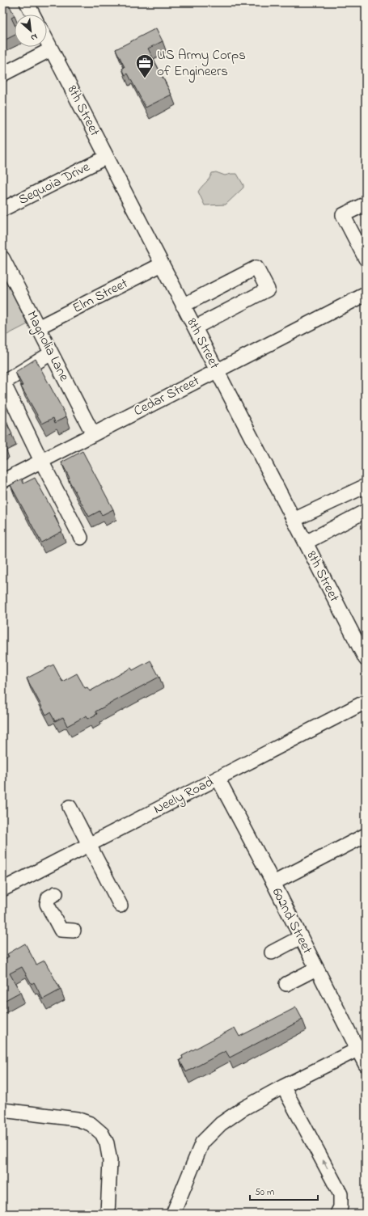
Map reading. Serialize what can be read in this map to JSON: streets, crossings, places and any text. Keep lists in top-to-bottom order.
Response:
{
  "streets": {
    "street": [
      "8th Street",
      "Sequoia Drive",
      "Elm Street",
      "Magnolia Lane",
      "Cedar Street",
      "Neely Road",
      "602nd Street"
    ]
  },
  "crossings": [
    ["8th Street", "Sequoia Drive"],
    ["8th Street", "Elm Street"],
    ["8th Street", "Cedar Street"],
    ["Elm Street", "Magnolia Lane"],
    ["Magnolia Lane", "Cedar Street"],
    ["Neely Road", "602nd Street"]
  ],
  "places": {
    "office": ["US Army Corps of Engineers"]
  },
  "scale_bar": "50 m",
  "north": "bottom right"
}
